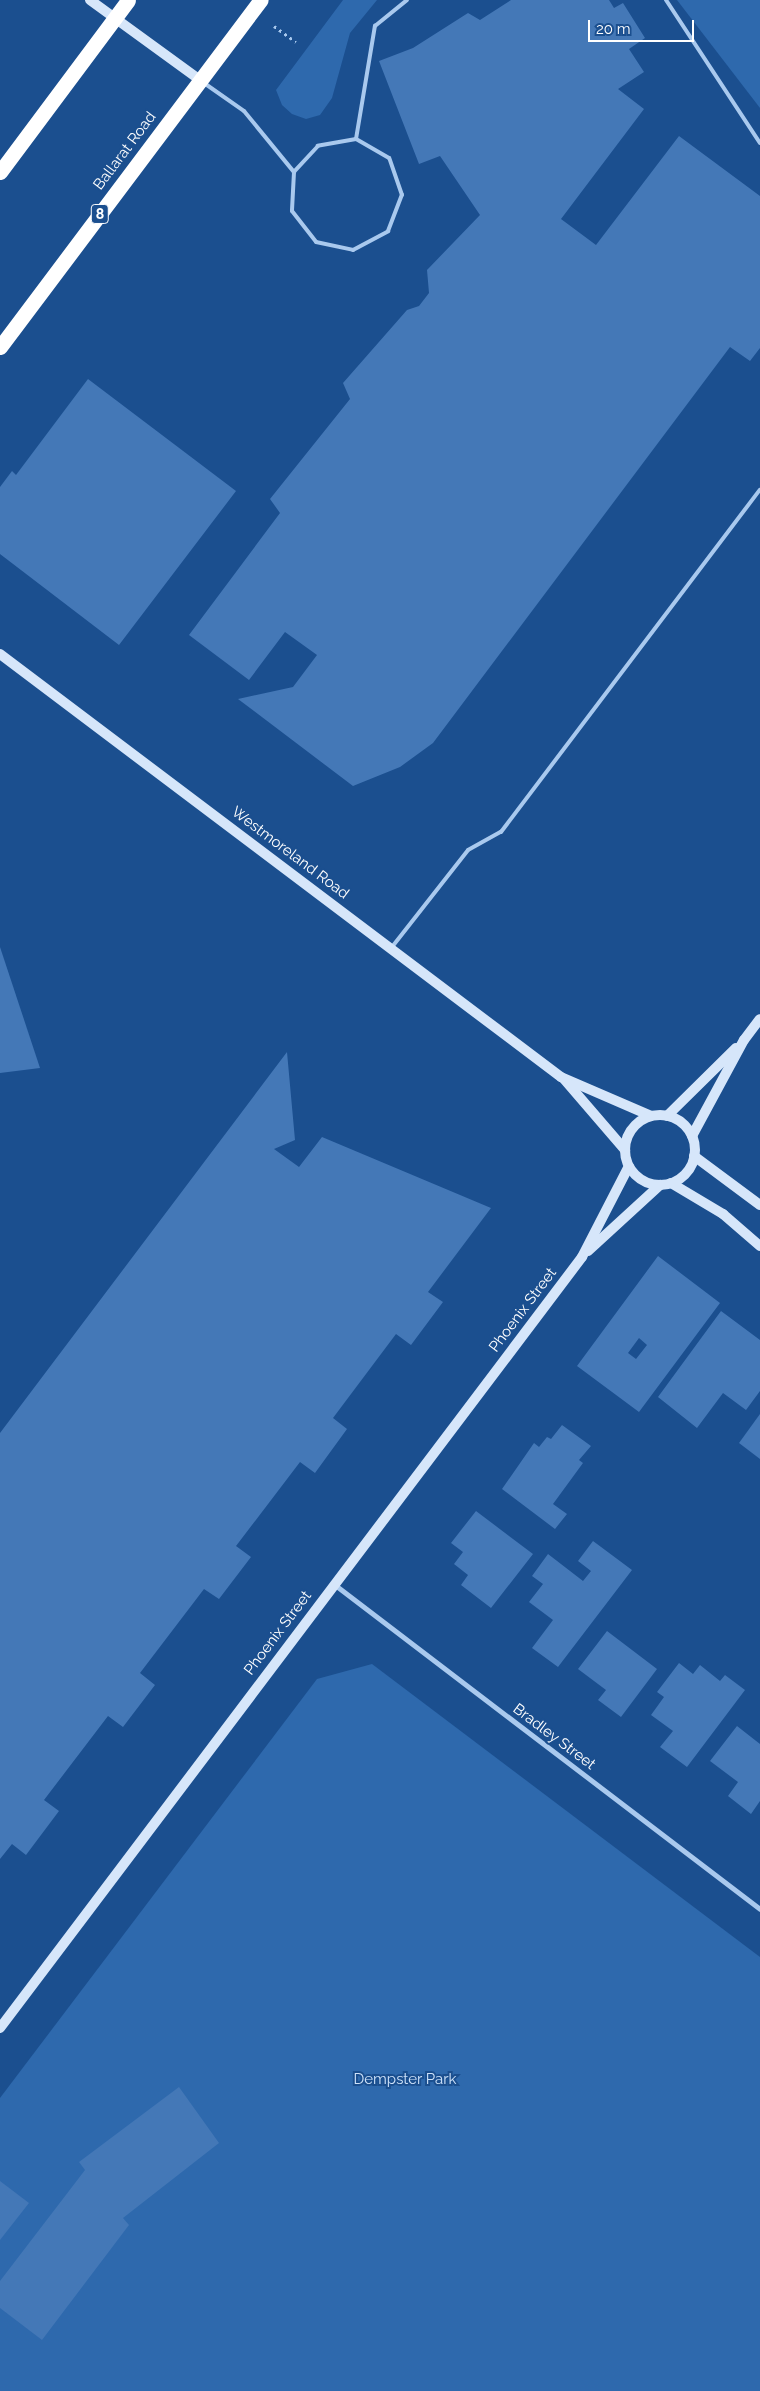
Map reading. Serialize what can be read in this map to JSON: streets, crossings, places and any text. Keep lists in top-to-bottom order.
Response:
{
  "streets": {
    "highway": ["Ballarat Road", "8"],
    "street": ["Westmoreland Road", "Phoenix Street", "Bradley Street"]
  },
  "crossings": [
    ["Westmoreland Road", "Phoenix Street"],
    ["Phoenix Street", "Bradley Street"]
  ],
  "parks": ["Dempster Park"],
  "scale_bar": "20 m"
}
